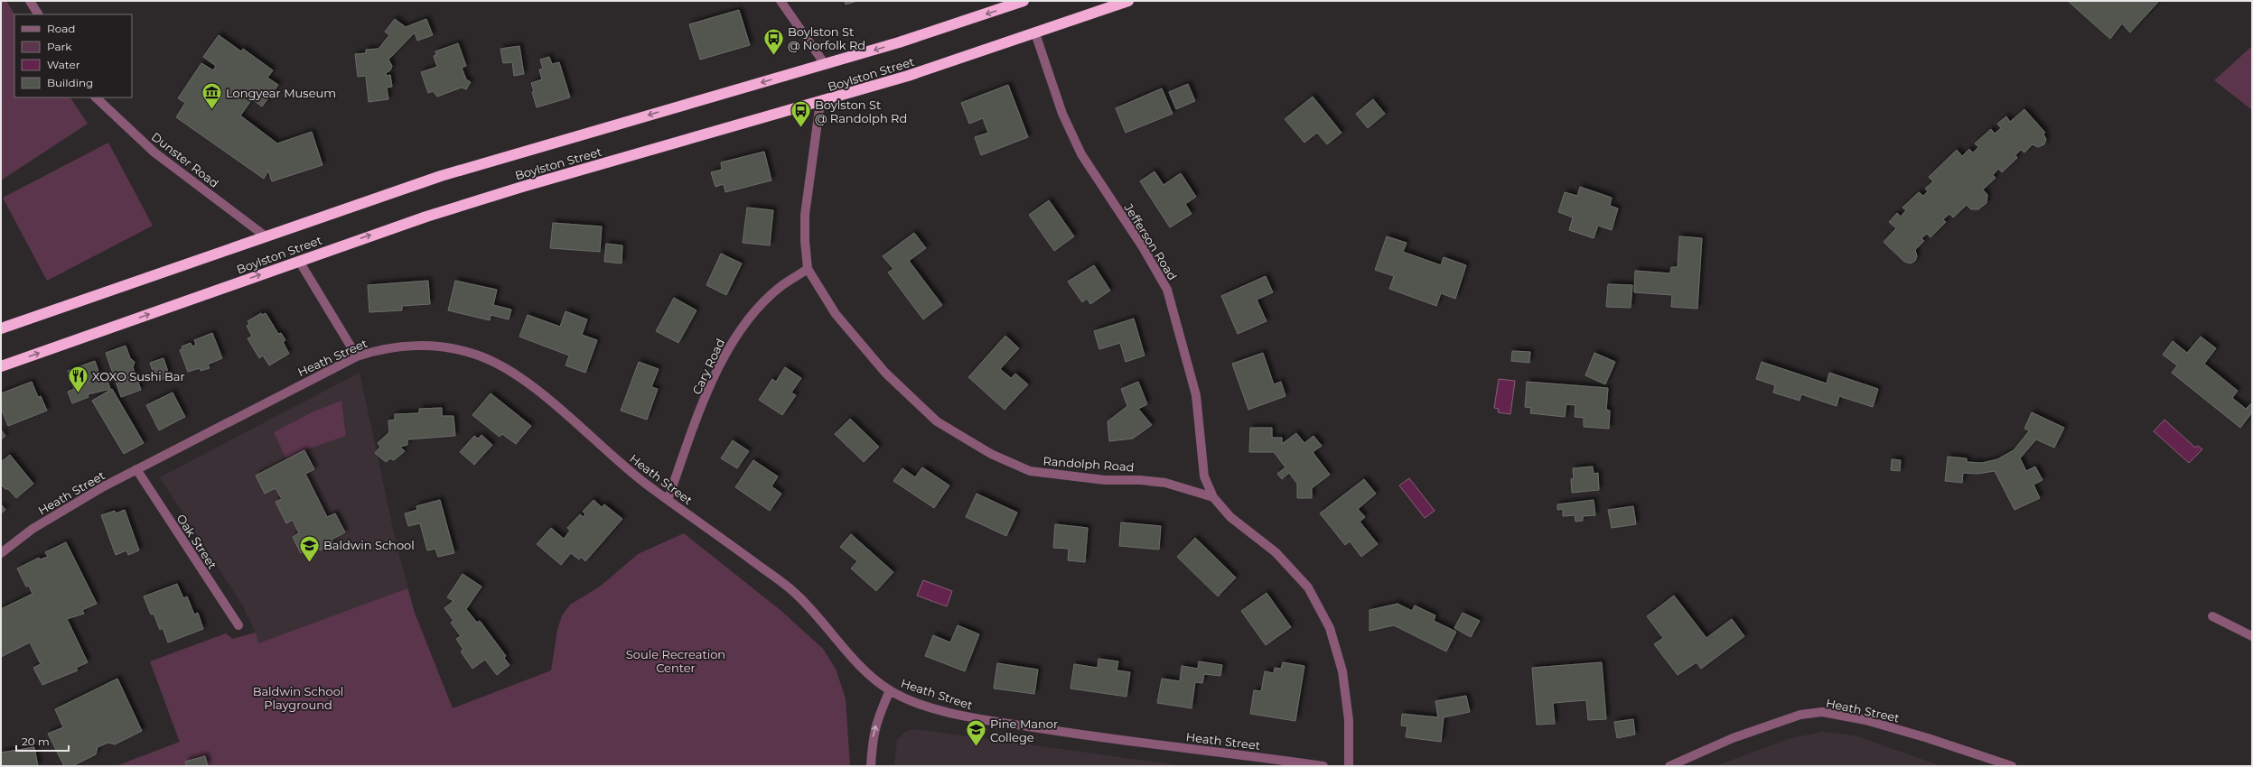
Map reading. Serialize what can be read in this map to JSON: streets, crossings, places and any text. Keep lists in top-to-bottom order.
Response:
{
  "streets": {
    "highway": ["Boylston Street"],
    "street": [
      "Dunster Road",
      "Jefferson Road",
      "Heath Street",
      "Cary Road",
      "Randolph Road",
      "Oak Street"
    ]
  },
  "crossings": [
    ["Boylston Street", "Dunster Road"],
    ["Boylston Street", "Jefferson Road"],
    ["Boylston Street", "Randolph Road"],
    ["Jefferson Road", "Randolph Road"],
    ["Heath Street", "Cary Road"],
    ["Heath Street", "Oak Street"],
    ["Cary Road", "Randolph Road"]
  ],
  "parks": ["Soule Recreation Center", "Baldwin School Playground"],
  "places": {
    "bus stop": ["Boylston St @ Norfolk Rd", "Boylston St @ Randolph Rd"],
    "museum": ["Longyear Museum"],
    "restaurant": ["XOXO Sushi Bar"],
    "school or university": ["Baldwin School", "Pine Manor College"]
  },
  "legend": [
    "Road",
    "Park",
    "Water",
    "Building"
  ],
  "scale_bar": "20 m"
}
